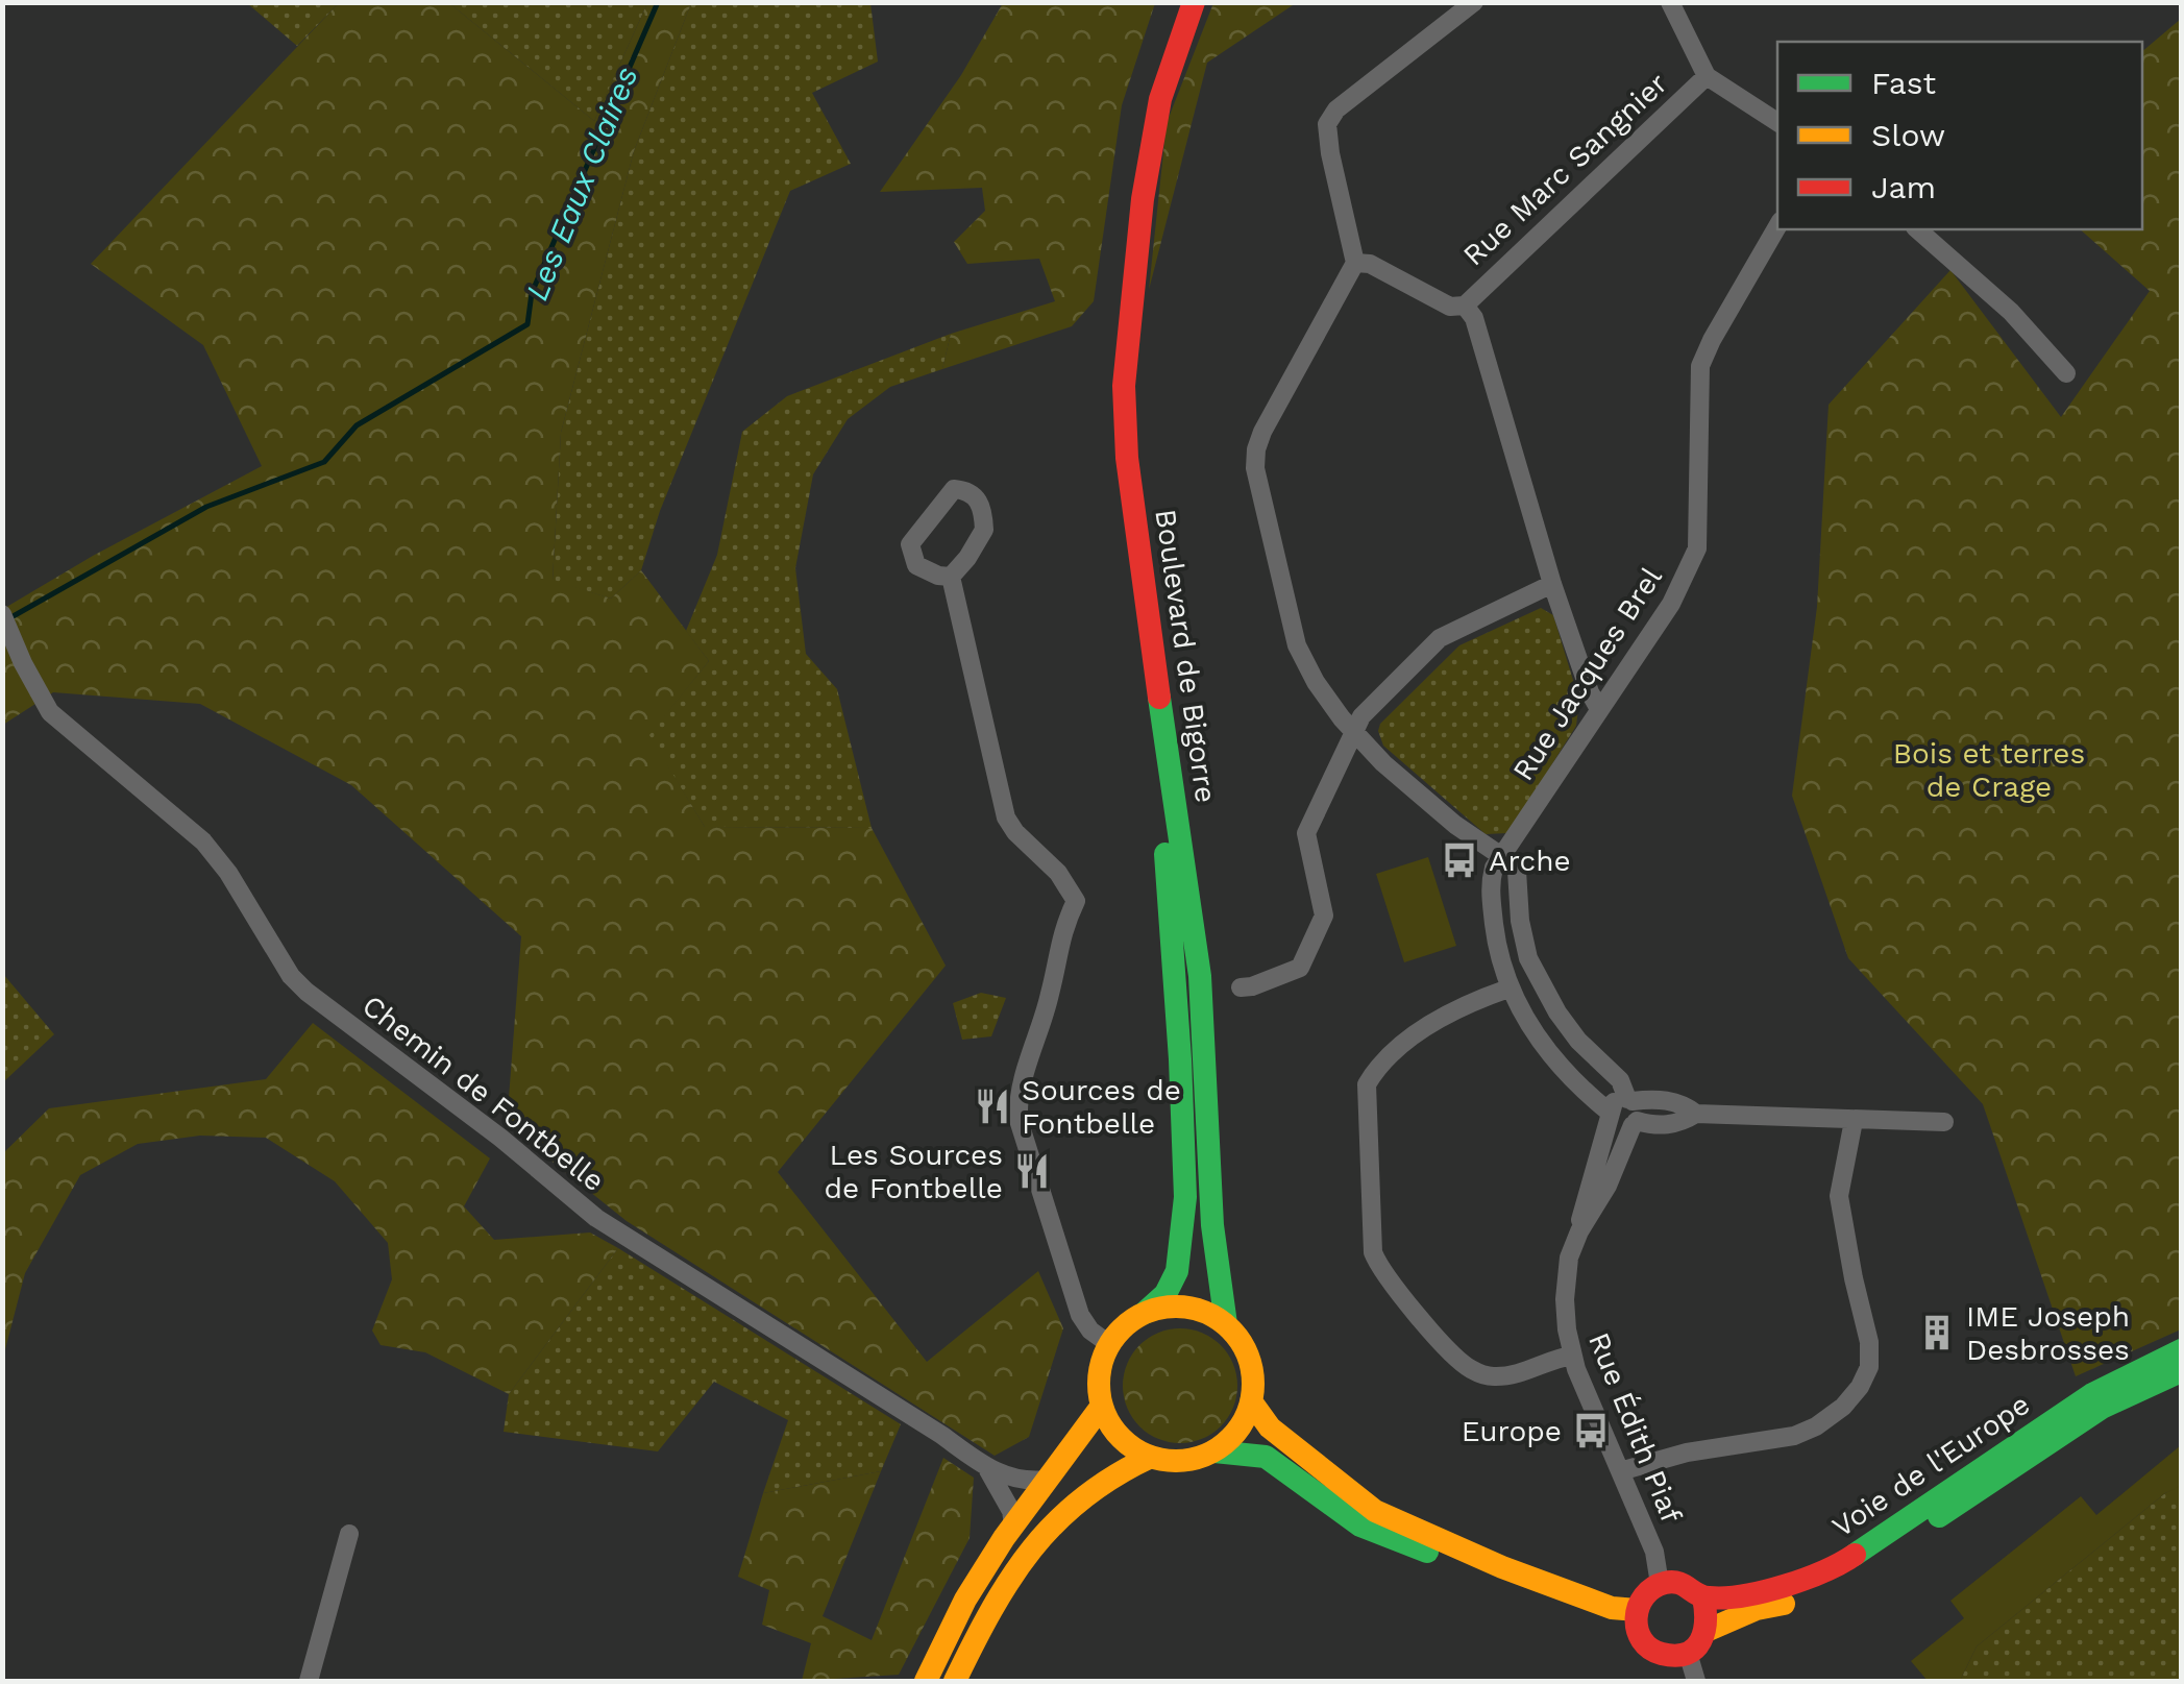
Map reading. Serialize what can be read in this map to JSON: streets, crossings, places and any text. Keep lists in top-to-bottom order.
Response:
{
  "streets": {
    "main road": ["Boulevard de Bigorre", "Voie de l'Europe"],
    "street": [
      "Rue Marc Sangnier",
      "Rue Jacques Brel",
      "Chemin de Fontbelle",
      "Rue Édith Piaf"
    ]
  },
  "crossings": [
    ["Rue Jacques Brel", "Rue Édith Piaf"],
    ["Rue Édith Piaf", "Voie de l'Europe"]
  ],
  "water": ["Les Eaux Claires"],
  "parks": ["Bois et terres de Crage"],
  "places": {
    "bus stop": ["Arche", "Europe"],
    "restaurant": ["Sources de Fontbelle", "Les Sources de Fontbelle"],
    "building": ["IME Joseph Desbrosses"]
  },
  "legend": ["Fast", "Slow", "Jam"]
}
